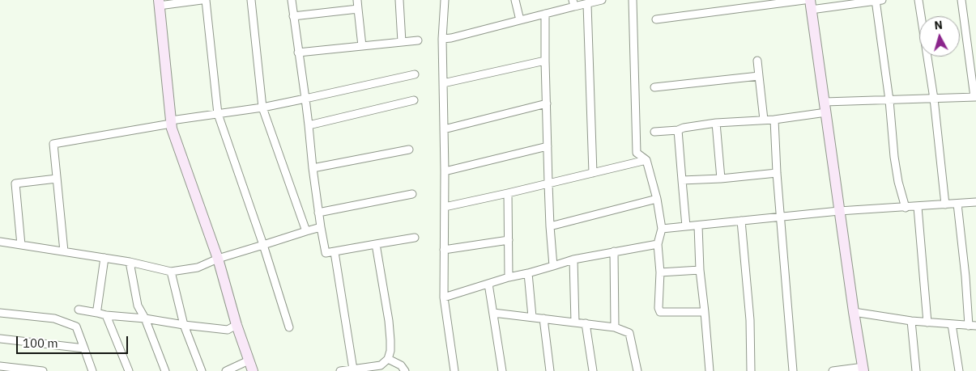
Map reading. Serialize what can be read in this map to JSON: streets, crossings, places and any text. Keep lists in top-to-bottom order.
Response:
{
  "scale_bar": "100 m",
  "north": "top"
}
